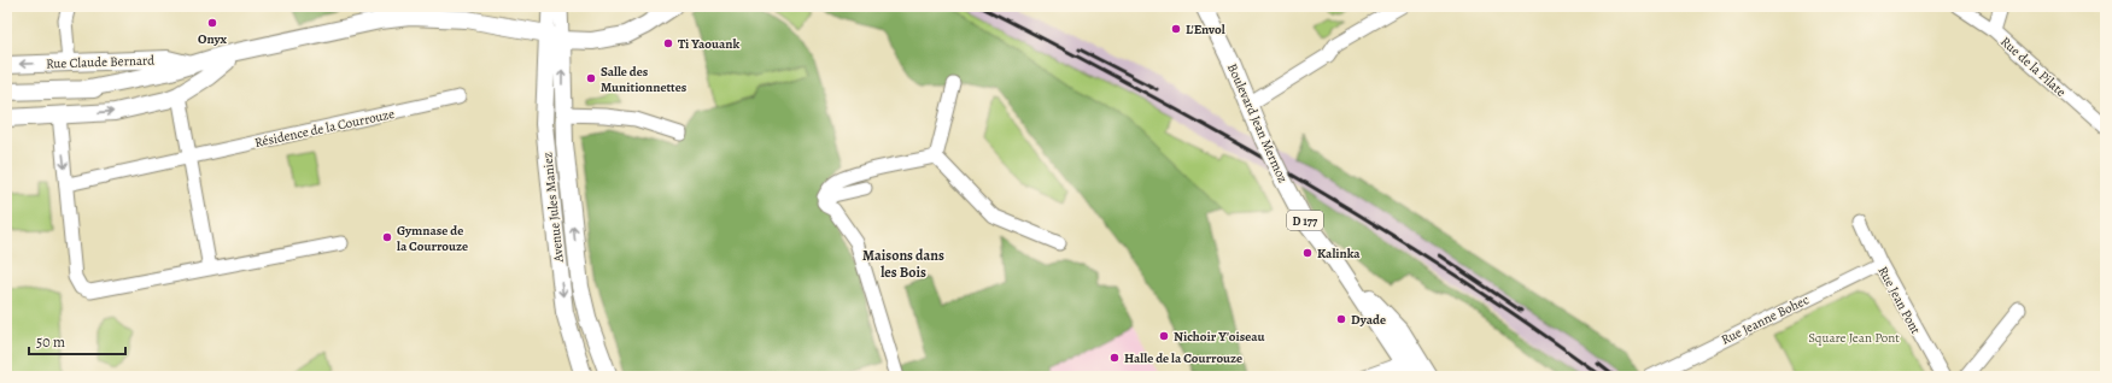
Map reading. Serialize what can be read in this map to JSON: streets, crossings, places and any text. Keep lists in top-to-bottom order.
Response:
{
  "streets": {
    "main road": [
      "Rue Claude Bernard",
      "Boulevard Jean Mermoz",
      "Avenue Jules Maniez",
      "D 177"
    ],
    "street": [
      "Rue de la Pilate",
      "Résidence de la Courrouze",
      "Rue Jean Pont",
      "Rue Jeanne Bohec"
    ]
  },
  "crossings": [
    ["Rue Claude Bernard", "Avenue Jules Maniez"],
    ["Rue Jean Pont", "Rue Jeanne Bohec"]
  ],
  "districts": ["Maisons dans les Bois"],
  "parks": ["Square Jean Pont"],
  "places": [
    "Onyx",
    "L'Envol",
    "Ti Yaouank",
    "Salle des Munitionnettes",
    "Gymnase de la Courrouze",
    "Kalinka",
    "Dyade",
    "Nichoir Y'oiseau",
    "Halle de la Courrouze"
  ],
  "scale_bar": "50 m"
}
